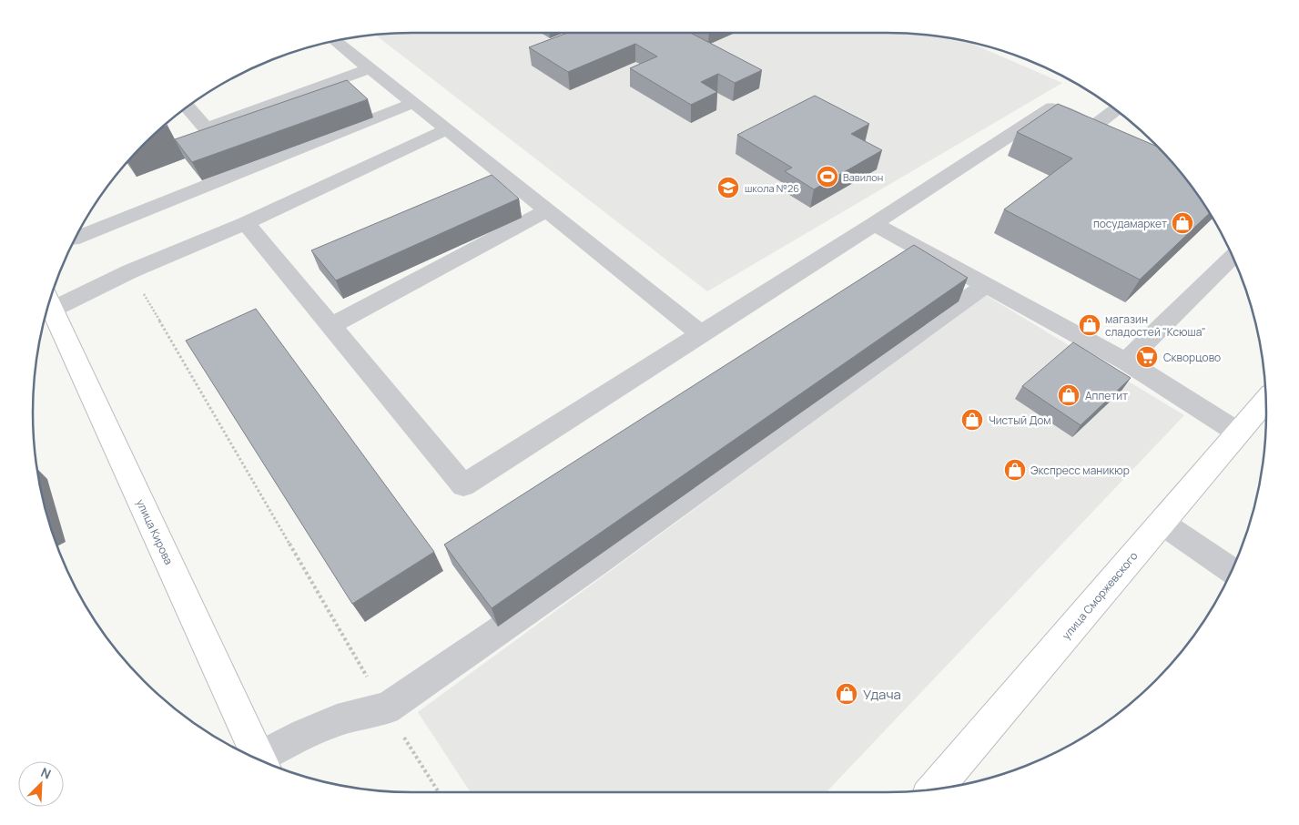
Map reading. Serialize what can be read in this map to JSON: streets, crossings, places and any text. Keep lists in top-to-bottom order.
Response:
{
  "streets": {
    "main road": ["улица Кирова", "улица Сморжевского"]
  },
  "places": {
    "sports": ["Вавилон"],
    "school or university": ["школа №26"],
    "shop": [
      "посудамаркет",
      "магазин сладостей \"Ксюша\"",
      "Аппетит",
      "Чистый Дом",
      "Экспресс маникюр",
      "Удача"
    ],
    "supermarket": ["Скворцово"]
  },
  "north": "top right"
}
